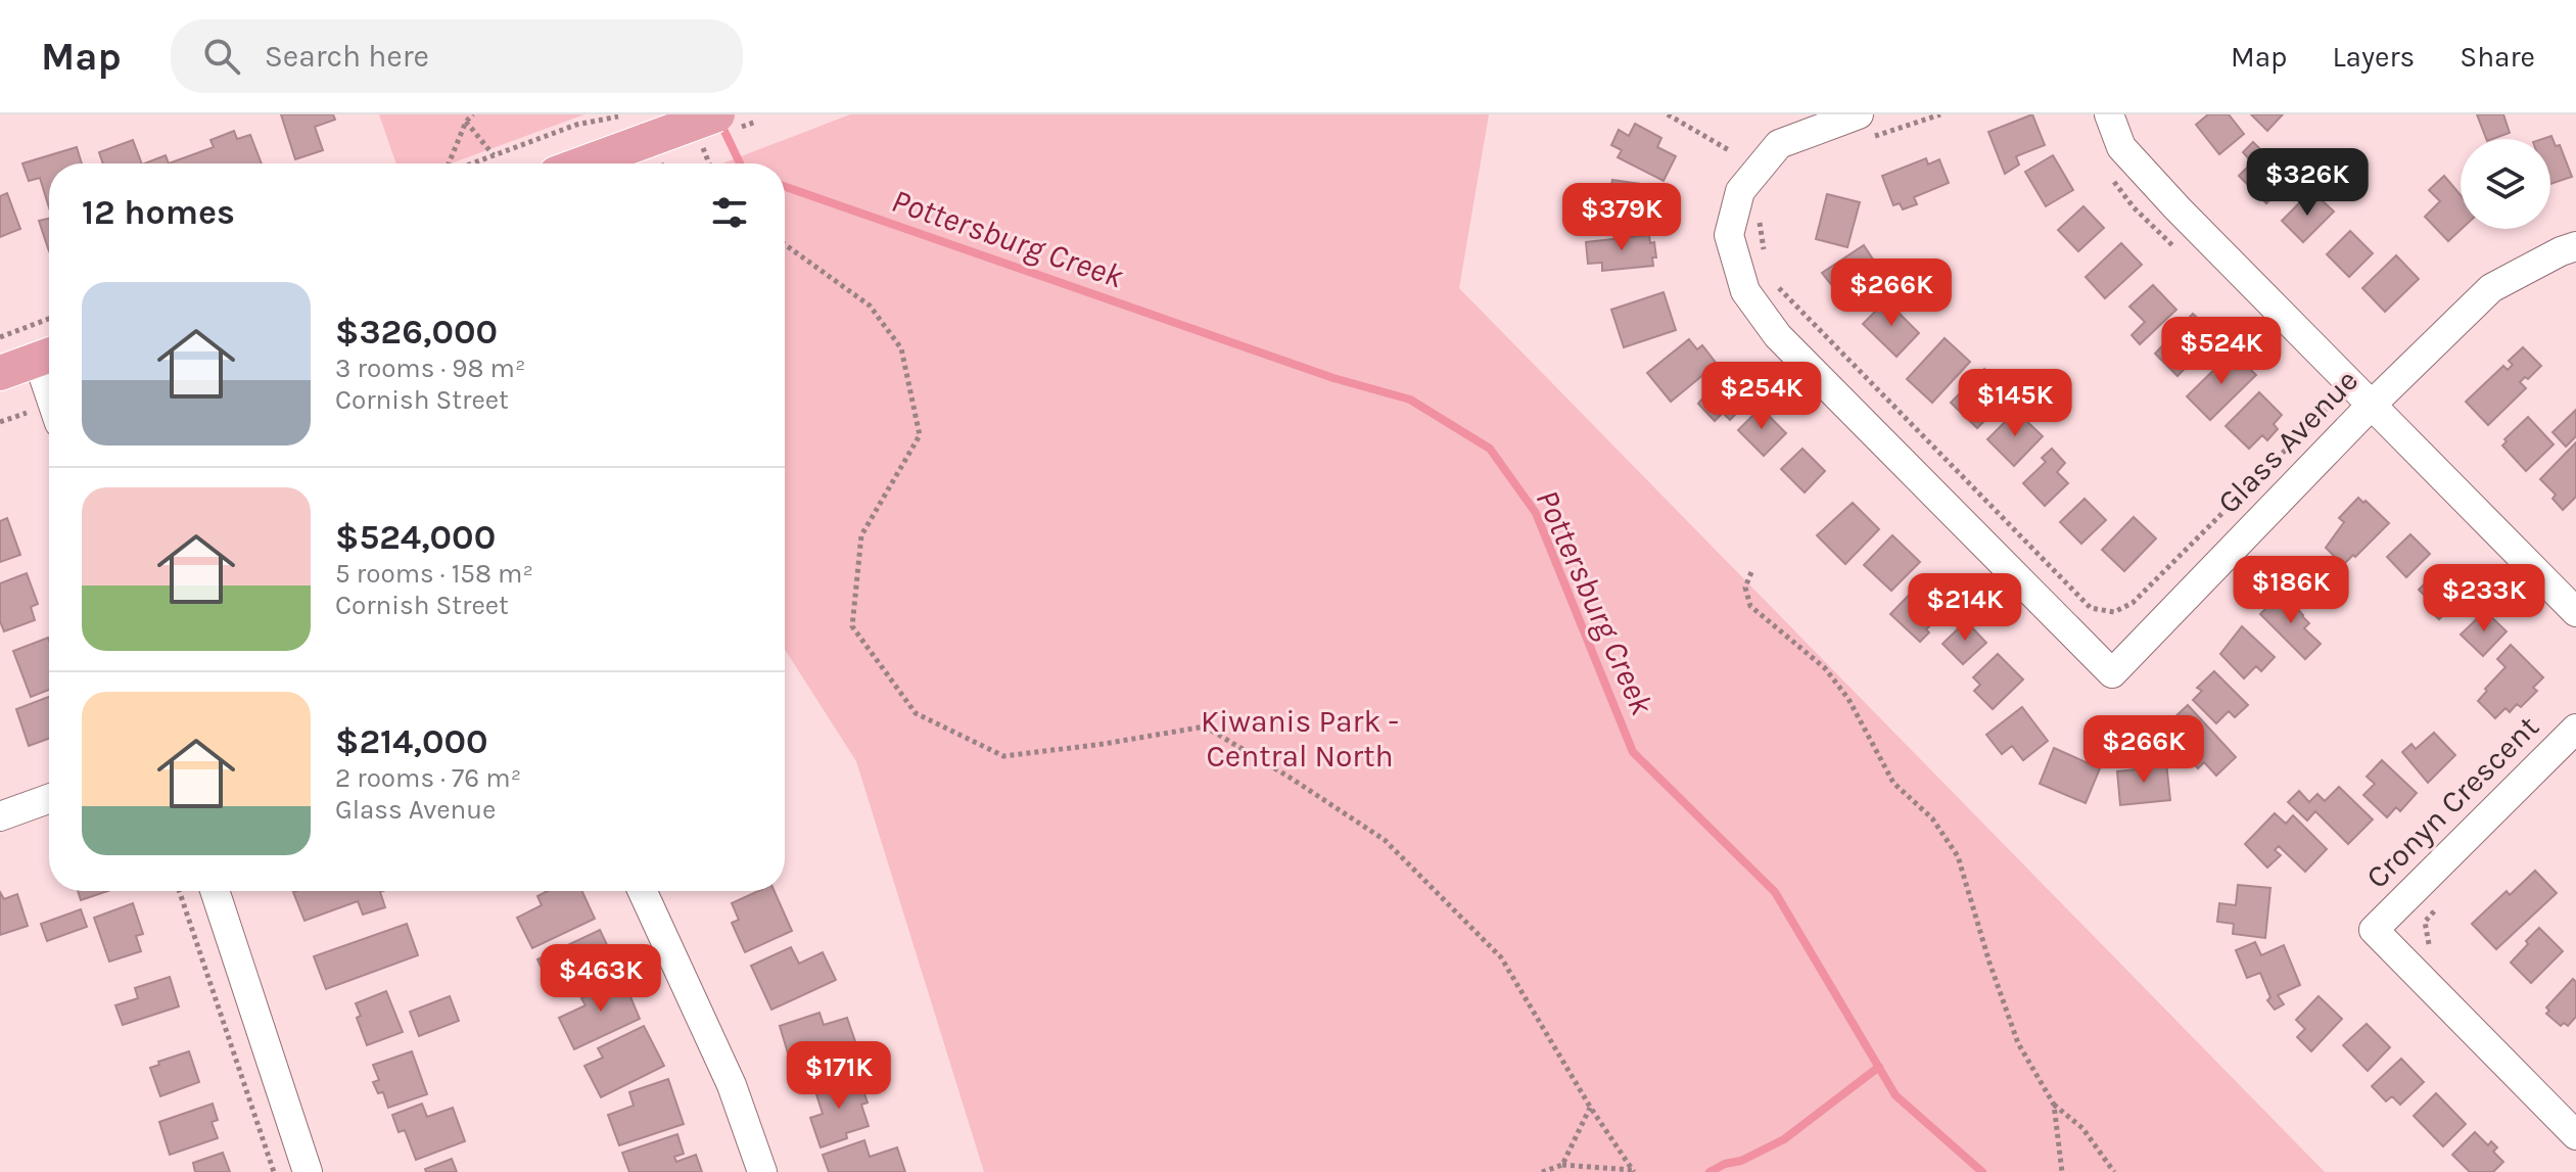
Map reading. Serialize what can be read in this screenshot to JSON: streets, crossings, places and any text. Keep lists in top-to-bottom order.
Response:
{
  "streets": {
    "street": ["Glass Avenue", "Cronyn Crescent"]
  },
  "water": ["Pottersburg Creek"],
  "parks": ["Kiwanis Park - Central North"],
  "page": {
    "header": "Map",
    "search": "Search here",
    "nav": ["Map", "Layers", "Share"],
    "price": [
      "$326K",
      "$379K",
      "$266K",
      "$524K",
      "$254K",
      "$145K",
      "$186K",
      "$233K",
      "$214K",
      "$266K",
      "$463K",
      "$171K"
    ],
    "heading": "12 homes",
    "list": [
      {
        "name": "$326,000",
        "note": "3 rooms · 98 m² · Cornish Street"
      },
      {
        "name": "$524,000",
        "note": "5 rooms · 158 m² · Cornish Street"
      },
      {
        "name": "$214,000",
        "note": "2 rooms · 76 m² · Glass Avenue"
      }
    ]
  }
}
